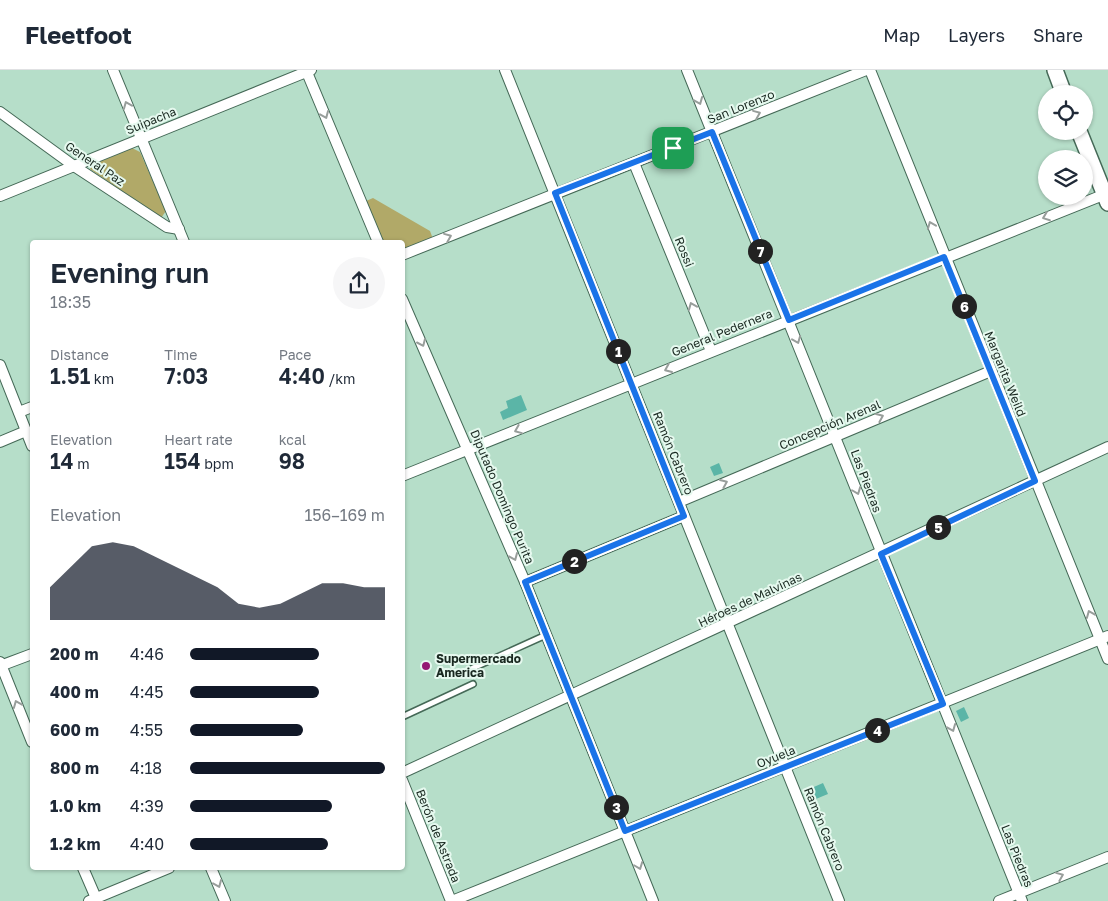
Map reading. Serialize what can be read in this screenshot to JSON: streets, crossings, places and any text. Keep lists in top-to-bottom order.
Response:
{
  "streets": {
    "street": [
      "San Lorenzo",
      "Suipacha",
      "General Paz",
      "Rossi",
      "General Pedernera",
      "Margarita Weild",
      "Concepción Arenal",
      "Ramón Cabrero",
      "Las Piedras",
      "Diputado Domingo Purita",
      "Héroes de Malvinas",
      "Oyuela",
      "Berón de Astrada"
    ]
  },
  "crossings": [
    ["San Lorenzo", "Rossi"],
    ["San Lorenzo", "Ramón Cabrero"],
    ["San Lorenzo", "Las Piedras"],
    ["Suipacha", "General Paz"],
    ["Rossi", "General Pedernera"],
    ["General Pedernera", "Margarita Weild"],
    ["General Pedernera", "Ramón Cabrero"],
    ["General Pedernera", "Las Piedras"],
    ["General Pedernera", "Diputado Domingo Purita"],
    ["Margarita Weild", "Concepción Arenal"],
    ["Margarita Weild", "Héroes de Malvinas"],
    ["Margarita Weild", "Oyuela"],
    ["Concepción Arenal", "Ramón Cabrero"],
    ["Concepción Arenal", "Las Piedras"],
    ["Ramón Cabrero", "Héroes de Malvinas"],
    ["Ramón Cabrero", "Oyuela"],
    ["Las Piedras", "Héroes de Malvinas"],
    ["Las Piedras", "Oyuela"],
    ["Diputado Domingo Purita", "Héroes de Malvinas"],
    ["Diputado Domingo Purita", "Oyuela"],
    ["Oyuela", "Berón de Astrada"]
  ],
  "one_way": [
    "San Lorenzo",
    "Rossi",
    "General Pedernera",
    "Margarita Weild",
    "Concepción Arenal",
    "Las Piedras",
    "Diputado Domingo Purita"
  ],
  "places": ["Supermercado America"],
  "page": {
    "header": "Fleetfoot",
    "nav": ["Map", "Layers", "Share"],
    "pins": [
      "7",
      "6",
      "1",
      "5",
      "2",
      "4",
      "3"
    ],
    "heading": ["Evening run", "18:35"],
    "stats": [
      ["Distance", "1.51 km"],
      ["Time", "7:03"],
      ["Pace", "4:40 /km"],
      ["Elevation", "14 m"],
      ["Heart rate", "154 bpm"],
      ["kcal", "98"]
    ],
    "chart": ["Elevation", "156–169 m"],
    "list": [
      {
        "name": "200 m",
        "note": "4:46"
      },
      {
        "name": "400 m",
        "note": "4:45"
      },
      {
        "name": "600 m",
        "note": "4:55"
      },
      {
        "name": "800 m",
        "note": "4:18"
      },
      {
        "name": "1.0 km",
        "note": "4:39"
      },
      {
        "name": "1.2 km",
        "note": "4:40"
      }
    ]
  }
}
